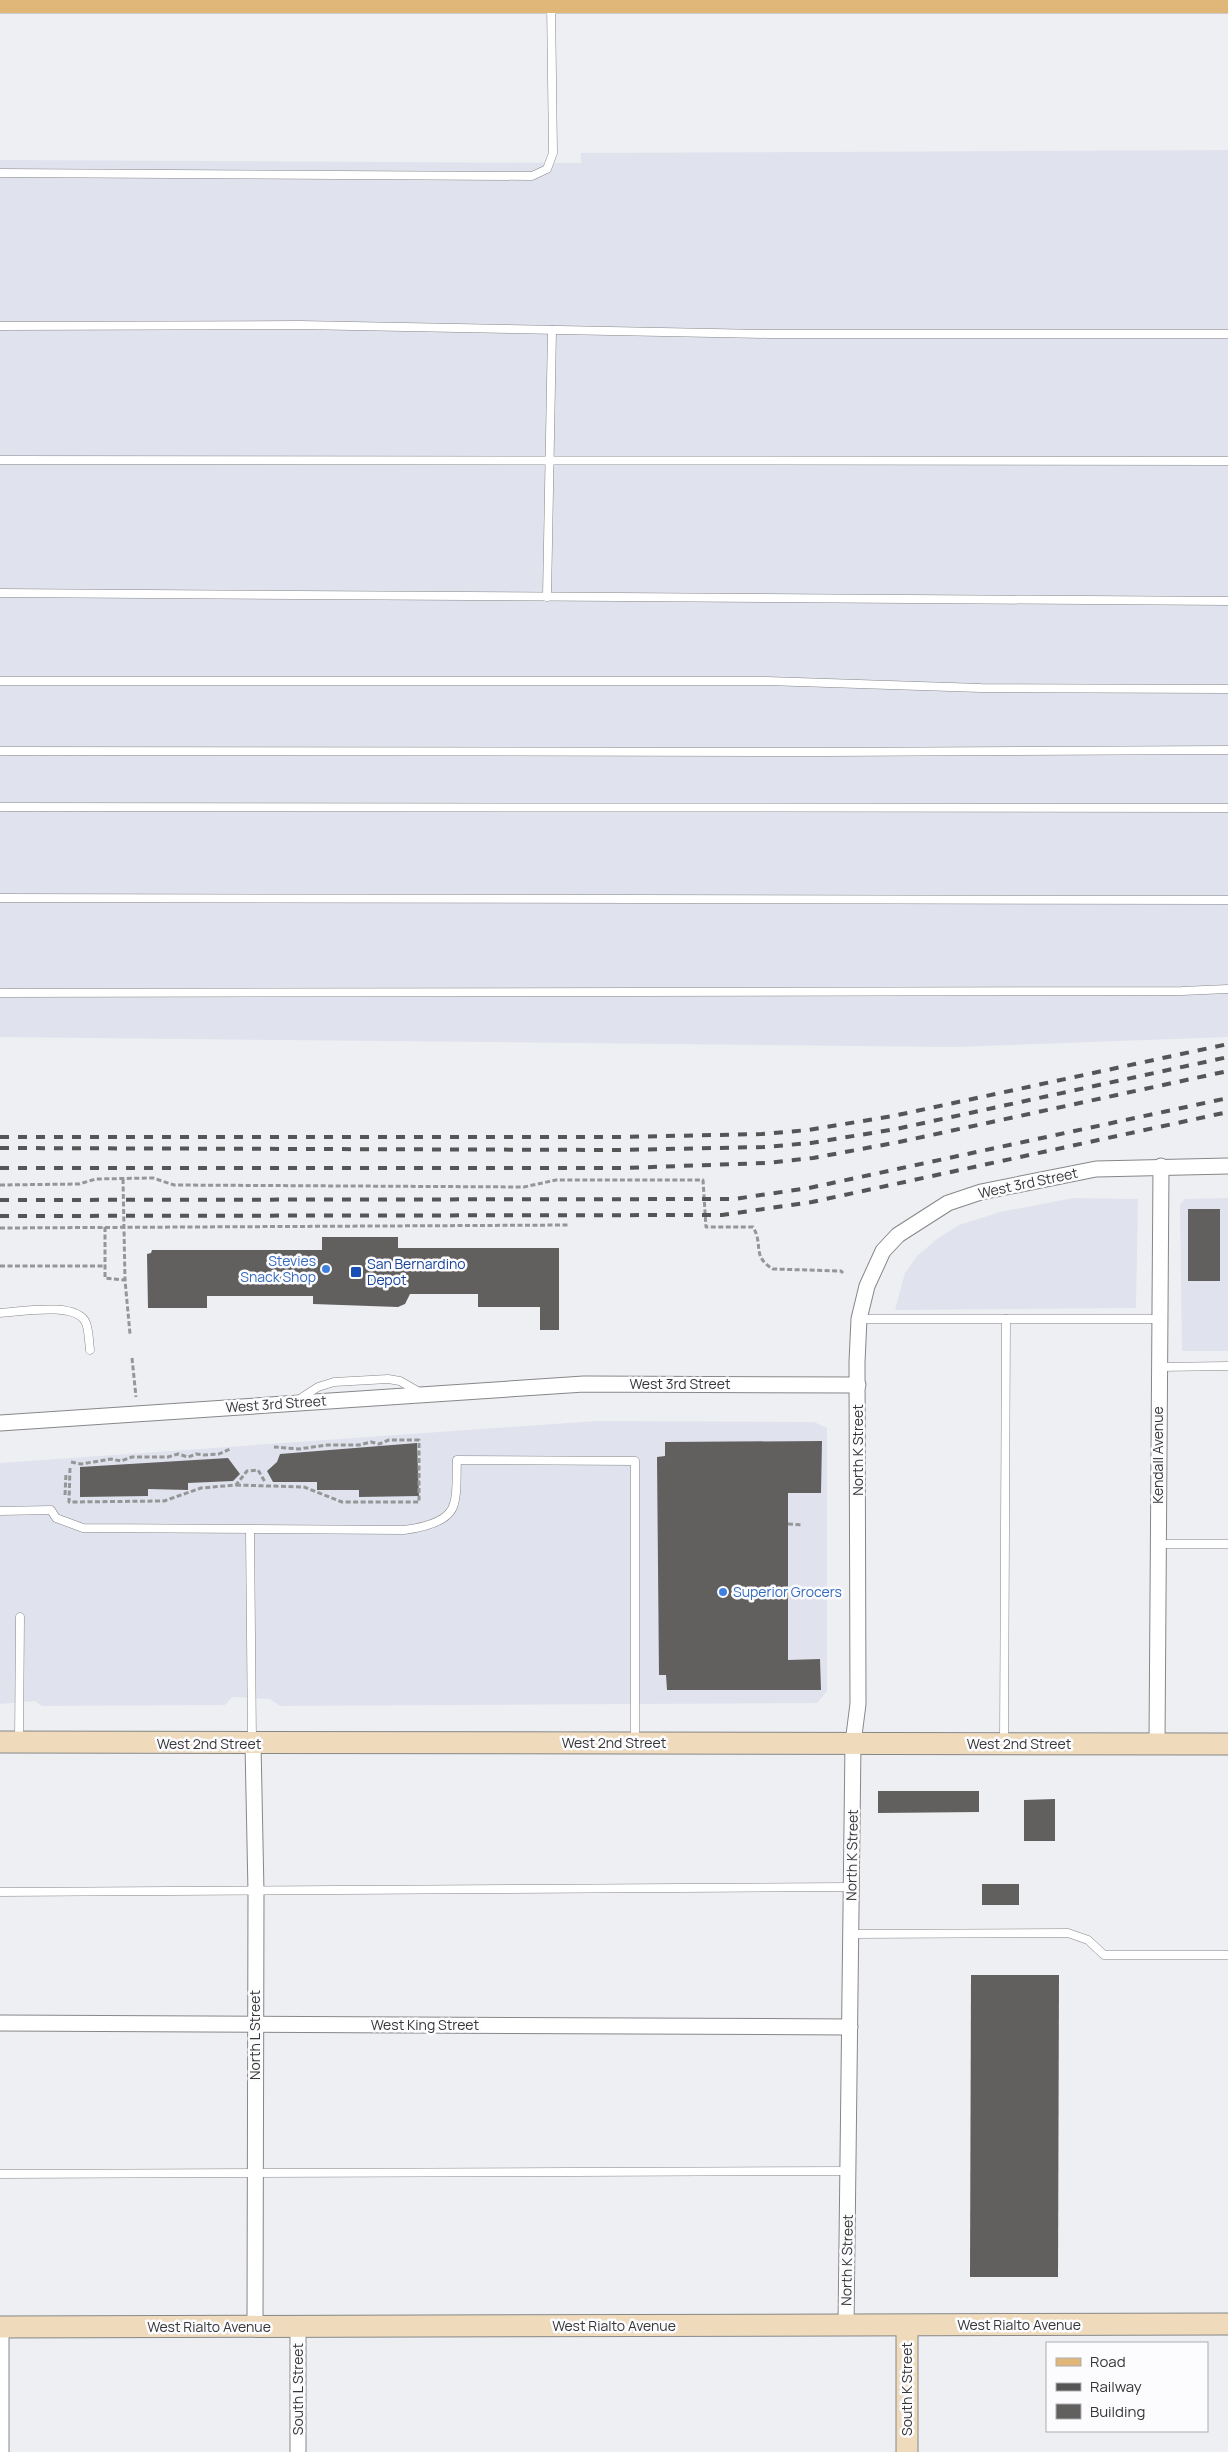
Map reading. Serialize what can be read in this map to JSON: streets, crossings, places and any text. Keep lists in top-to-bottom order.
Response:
{
  "streets": {
    "street": [
      "West 3rd Street",
      "North K Street",
      "Kendall Avenue",
      "West 2nd Street",
      "West King Street",
      "North L Street",
      "West Rialto Avenue",
      "South L Street",
      "South K Street"
    ]
  },
  "crossings": [
    ["West 3rd Street", "North K Street"],
    ["West 3rd Street", "Kendall Avenue"],
    ["North K Street", "West 2nd Street"],
    ["North K Street", "West King Street"],
    ["North K Street", "West Rialto Avenue"],
    ["Kendall Avenue", "West 2nd Street"],
    ["West 2nd Street", "North L Street"],
    ["West King Street", "North L Street"],
    ["North L Street", "West Rialto Avenue"],
    ["West Rialto Avenue", "South L Street"],
    ["West Rialto Avenue", "South K Street"]
  ],
  "places": {
    "other": ["Stevies Snack Shop", "Superior Grocers"],
    "transit": ["San Bernardino Depot"]
  },
  "legend": ["Road", "Railway", "Building"]
}
